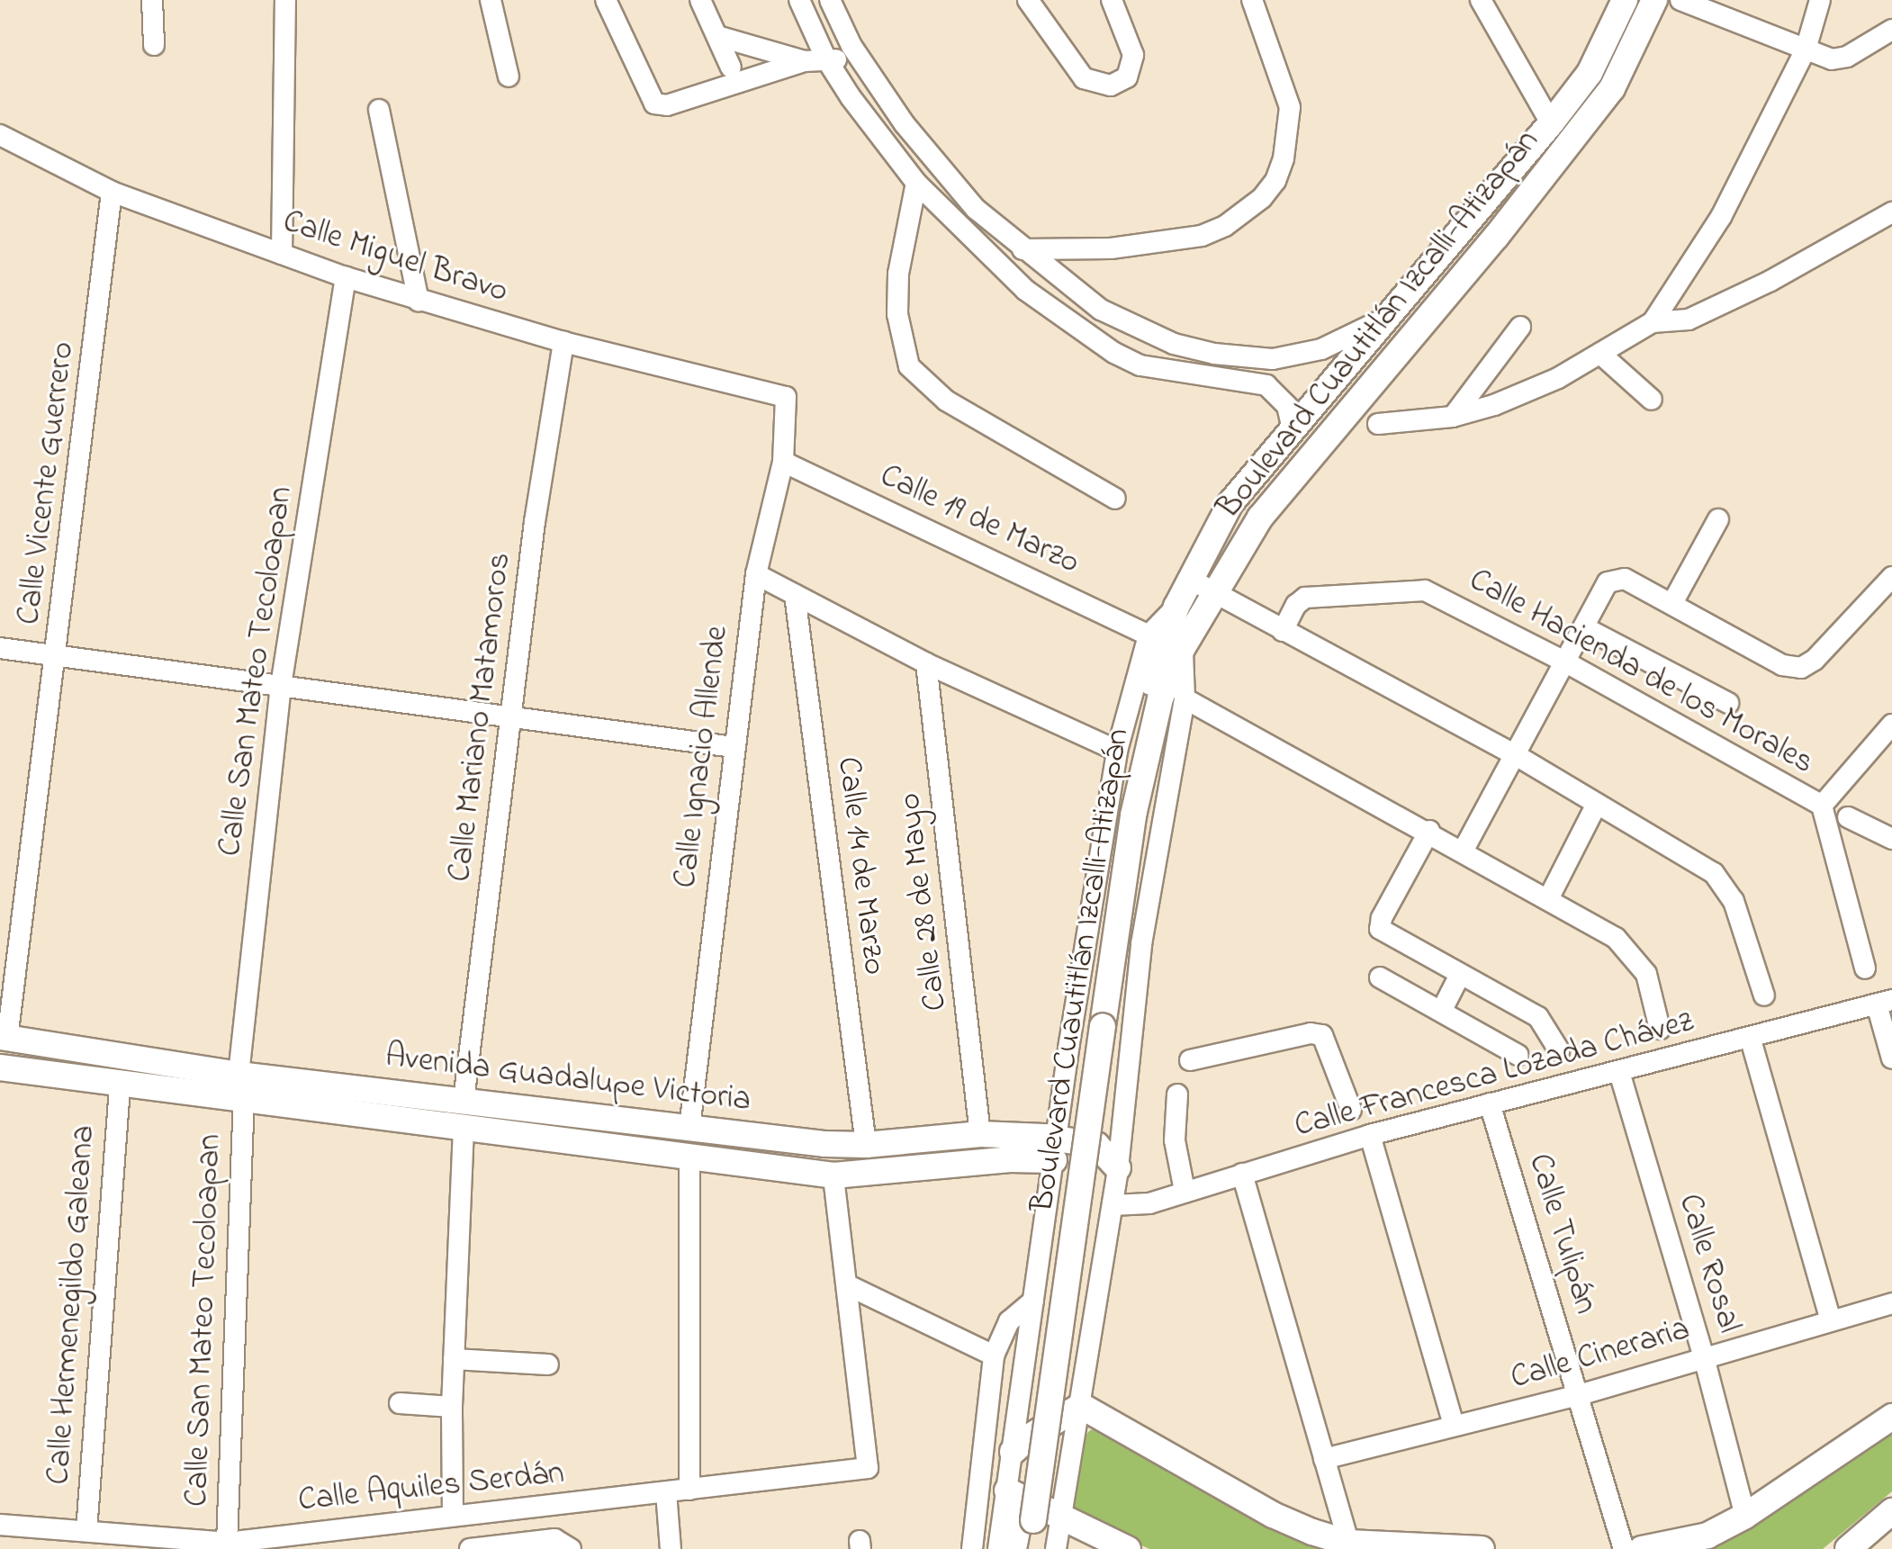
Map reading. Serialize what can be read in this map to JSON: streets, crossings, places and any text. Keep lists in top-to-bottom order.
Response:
{
  "streets": {
    "main road": ["Boulevard Cuautitlán Izcalli-Atizapán", "Avenida Guadalupe Victoria"],
    "street": [
      "Calle Miguel Bravo",
      "Calle Vicente Guerrero",
      "Calle 19 de Marzo",
      "Calle San Mateo Tecoloapan",
      "Calle Hacienda de los Morales",
      "Calle Mariano Matamoros",
      "Calle Ignacio Allende",
      "Calle 14 de Marzo",
      "Calle 28 de Mayo",
      "Calle Francesca Lozada Chávez",
      "Calle Tulipán",
      "Calle Rosal",
      "Calle Hermenegildo Galeana",
      "Calle Cineraria",
      "Calle Aquiles Serdán"
    ]
  },
  "crossings": [
    ["Calle Miguel Bravo", "Calle Vicente Guerrero"],
    ["Calle Miguel Bravo", "Calle San Mateo Tecoloapan"],
    ["Calle Miguel Bravo", "Calle Mariano Matamoros"],
    ["Calle Miguel Bravo", "Calle Ignacio Allende"],
    ["Calle Vicente Guerrero", "Avenida Guadalupe Victoria"],
    ["Calle 19 de Marzo", "Calle Ignacio Allende"],
    ["Calle San Mateo Tecoloapan", "Avenida Guadalupe Victoria"],
    ["Calle San Mateo Tecoloapan", "Calle Aquiles Serdán"],
    ["Calle Mariano Matamoros", "Avenida Guadalupe Victoria"],
    ["Calle Mariano Matamoros", "Calle Aquiles Serdán"],
    ["Calle Ignacio Allende", "Avenida Guadalupe Victoria"],
    ["Calle 14 de Marzo", "Avenida Guadalupe Victoria"],
    ["Calle 28 de Mayo", "Avenida Guadalupe Victoria"],
    ["Calle Francesca Lozada Chávez", "Calle Tulipán"],
    ["Calle Francesca Lozada Chávez", "Calle Rosal"],
    ["Avenida Guadalupe Victoria", "Calle Hermenegildo Galeana"],
    ["Calle Tulipán", "Calle Cineraria"],
    ["Calle Rosal", "Calle Cineraria"],
    ["Calle Hermenegildo Galeana", "Calle Aquiles Serdán"]
  ]
}
